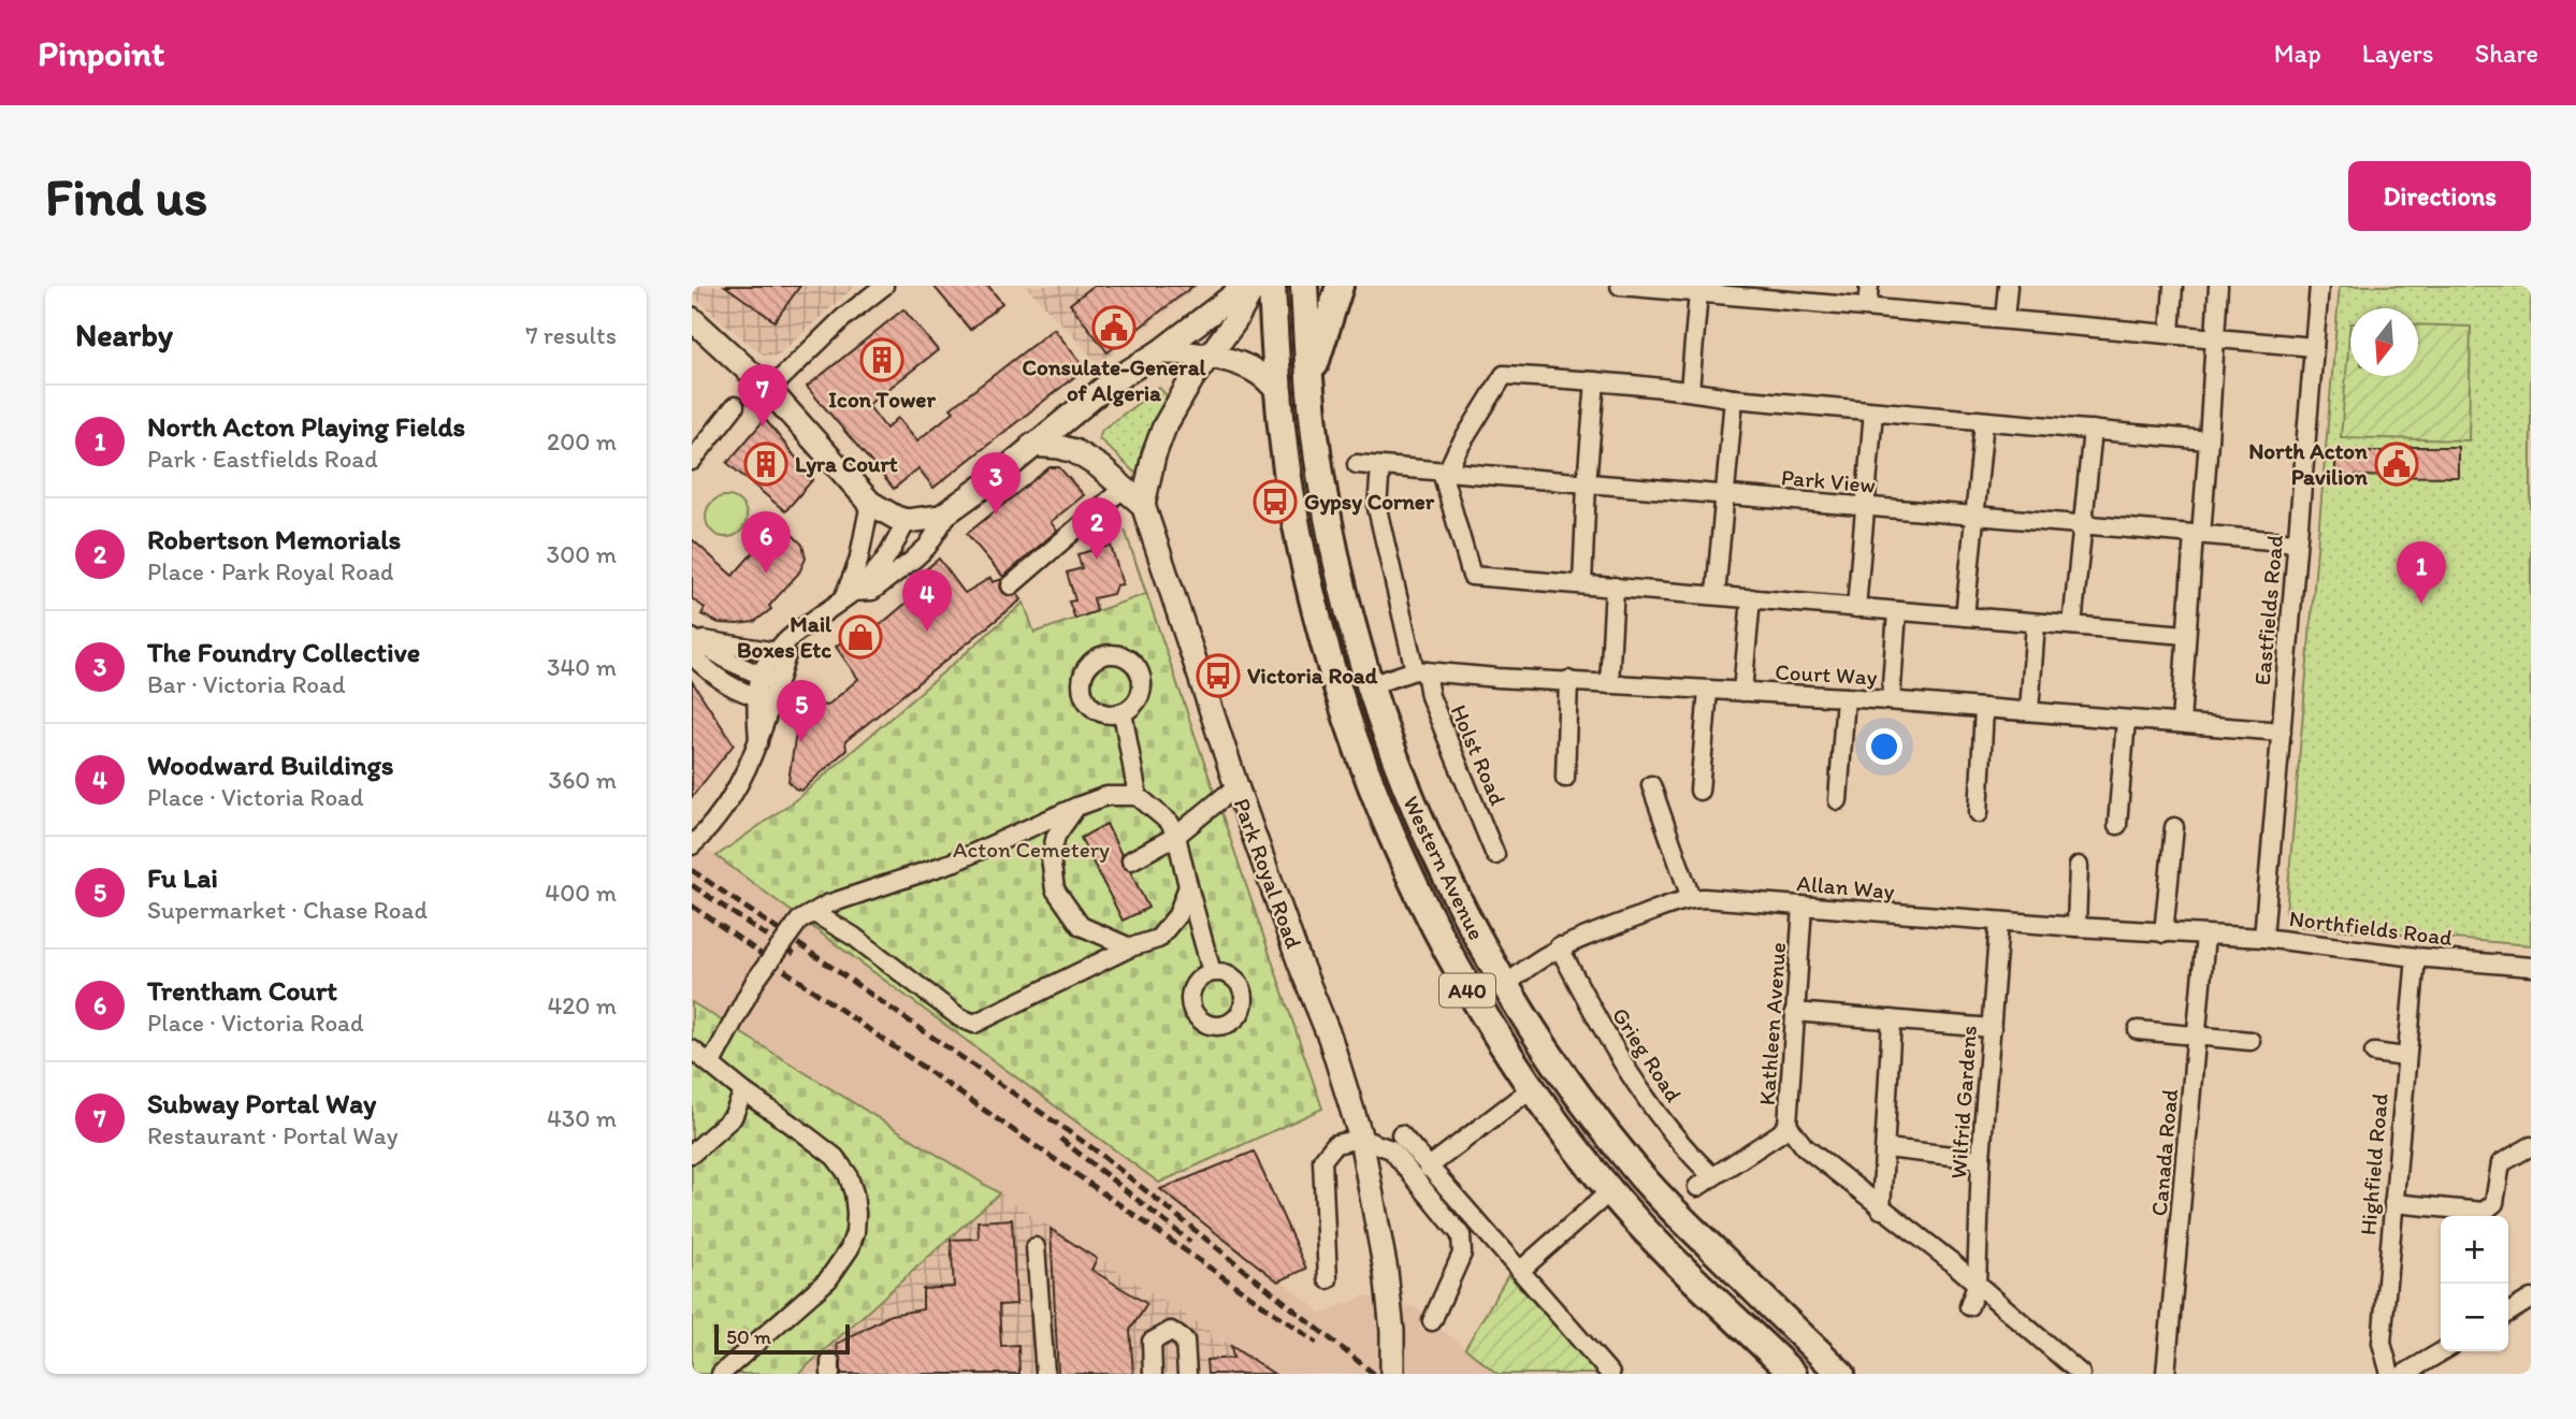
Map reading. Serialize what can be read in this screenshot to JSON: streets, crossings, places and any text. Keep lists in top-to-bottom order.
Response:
{
  "streets": {
    "highway": ["Western Avenue", "A40"],
    "main road": ["Park Royal Road"],
    "street": [
      "Park View",
      "Eastfields Road",
      "Court Way",
      "Holst Road",
      "Allan Way",
      "Northfields Road",
      "Kathleen Avenue",
      "Grieg Road",
      "Wilfrid Gardens",
      "Canada Road",
      "Highfield Road"
    ]
  },
  "crossings": [
    ["Park View", "Eastfields Road"],
    ["Park View", "Holst Road"],
    ["Eastfields Road", "Court Way"],
    ["Eastfields Road", "Northfields Road"],
    ["Court Way", "Holst Road"],
    ["Court Way", "Western Avenue"],
    ["Western Avenue", "Allan Way"],
    ["Allan Way", "Northfields Road"],
    ["Allan Way", "Kathleen Avenue"],
    ["Allan Way", "Grieg Road"],
    ["Allan Way", "Wilfrid Gardens"],
    ["Allan Way", "Canada Road"],
    ["Northfields Road", "Canada Road"],
    ["Northfields Road", "Highfield Road"],
    ["Kathleen Avenue", "Grieg Road"]
  ],
  "parks": ["Acton Cemetery"],
  "places": {
    "public building": ["Consulate-General of Algeria", "North Acton Pavilion"],
    "building": ["Icon Tower", "Lyra Court"],
    "bus stop": ["Gypsy Corner", "Victoria Road"],
    "shop": ["Mail Boxes Etc"]
  },
  "scale_bar": "50 m",
  "north": "bottom",
  "page": {
    "header": "Pinpoint",
    "nav": ["Map", "Layers", "Share"],
    "buttons": "Directions",
    "title": "Find us",
    "heading": ["Nearby", "7 results"],
    "pins": [
      "7",
      "3",
      "2",
      "6",
      "1",
      "4",
      "5"
    ],
    "list": [
      {
        "mark": "1",
        "name": "North Acton Playing Fields",
        "note": "Park · Eastfields Road",
        "value": "200 m"
      },
      {
        "mark": "2",
        "name": "Robertson Memorials",
        "note": "Place · Park Royal Road",
        "value": "300 m"
      },
      {
        "mark": "3",
        "name": "The Foundry Collective",
        "note": "Bar · Victoria Road",
        "value": "340 m"
      },
      {
        "mark": "4",
        "name": "Woodward Buildings",
        "note": "Place · Victoria Road",
        "value": "360 m"
      },
      {
        "mark": "5",
        "name": "Fu Lai",
        "note": "Supermarket · Chase Road",
        "value": "400 m"
      },
      {
        "mark": "6",
        "name": "Trentham Court",
        "note": "Place · Victoria Road",
        "value": "420 m"
      },
      {
        "mark": "7",
        "name": "Subway Portal Way",
        "note": "Restaurant · Portal Way",
        "value": "430 m"
      }
    ],
    "map_buttons": ["+", "−"],
    "scale": "50 m"
  }
}
